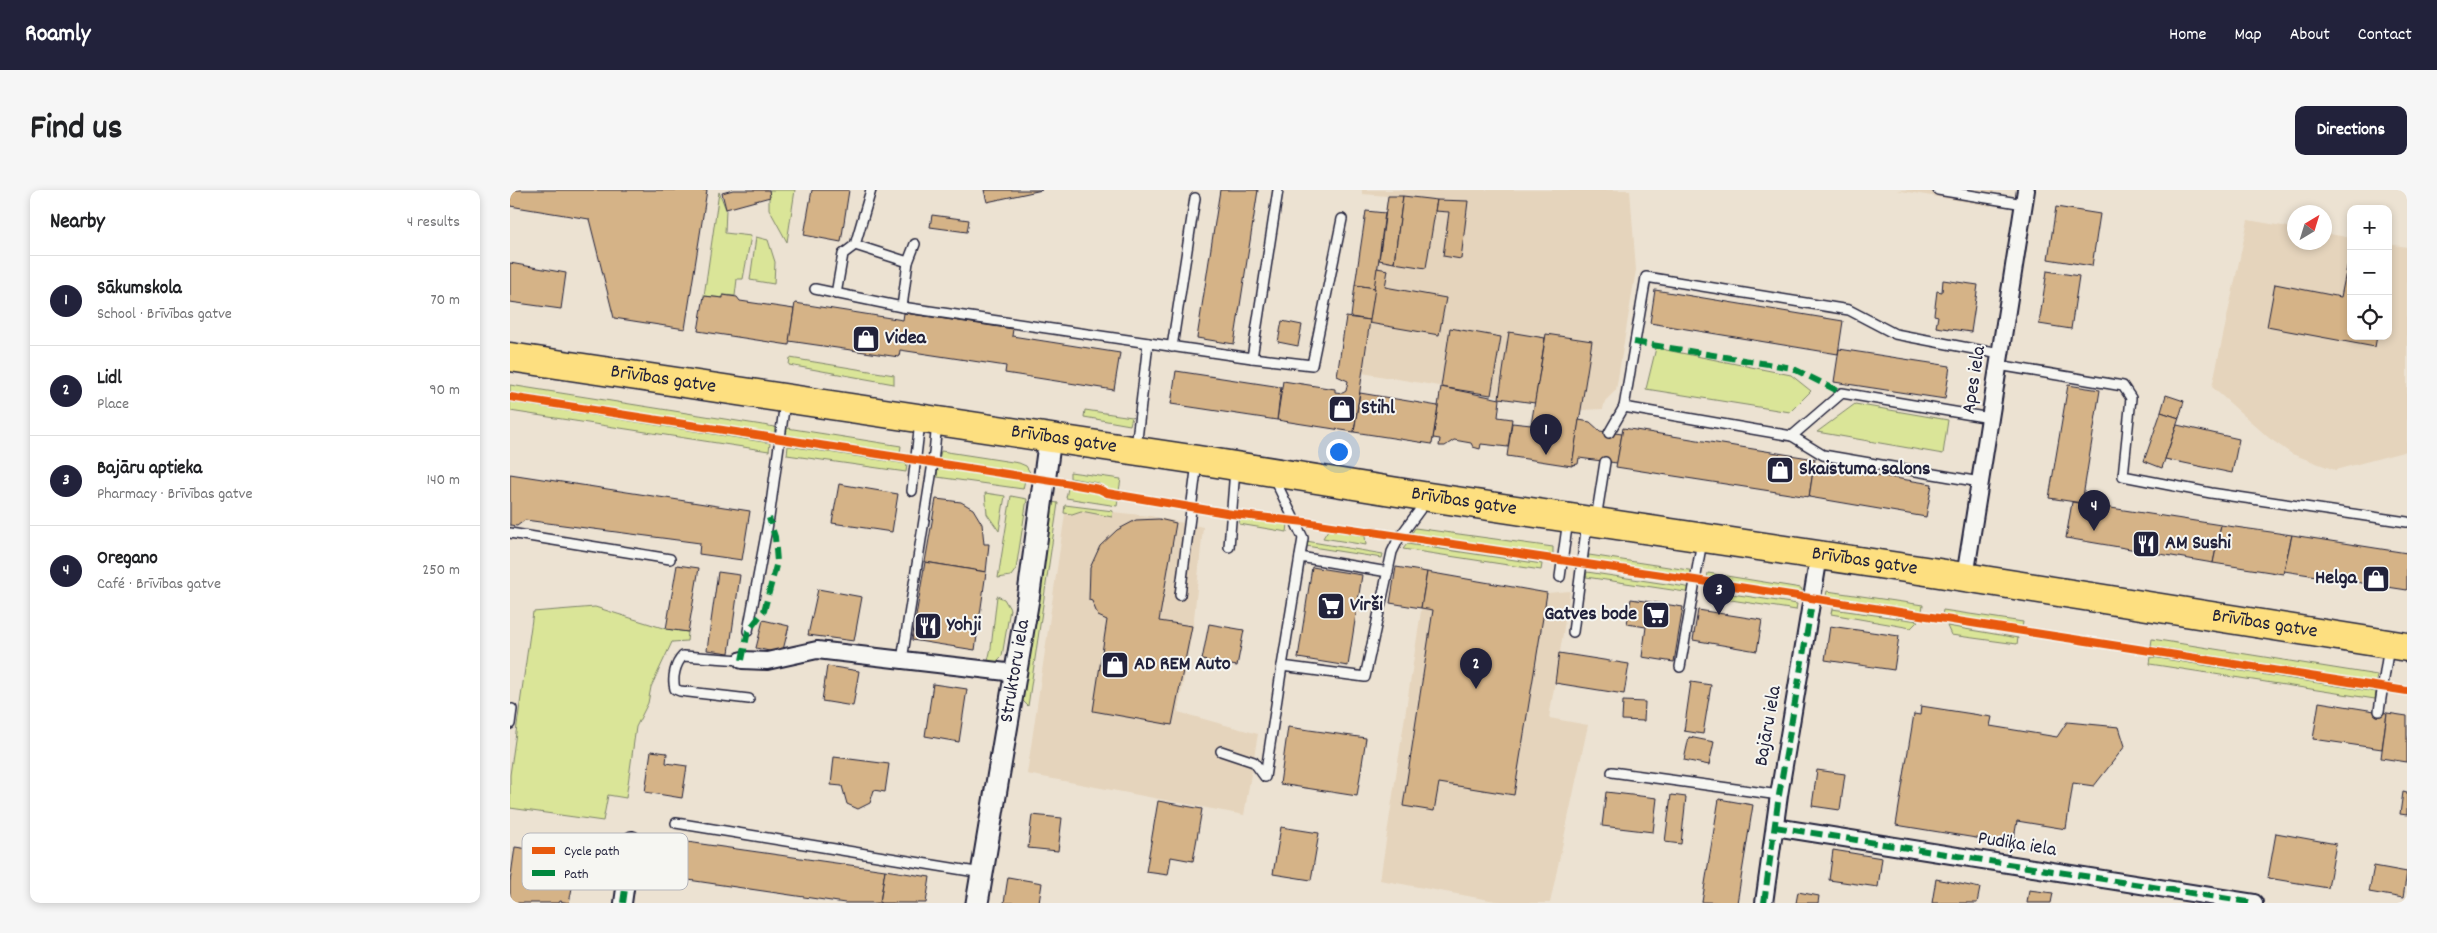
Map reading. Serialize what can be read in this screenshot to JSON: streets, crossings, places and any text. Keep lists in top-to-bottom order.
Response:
{
  "streets": {
    "highway": ["Brīvības gatve"],
    "street": [
      "Apes iela",
      "Struktoru iela",
      "Bajāru iela",
      "Pudiķa iela"
    ]
  },
  "crossings": [
    ["Brīvības gatve", "Apes iela"],
    ["Brīvības gatve", "Struktoru iela"],
    ["Brīvības gatve", "Bajāru iela"],
    ["Bajāru iela", "Pudiķa iela"]
  ],
  "places": {
    "shop": [
      "Videa",
      "Stihl",
      "Skaistuma salons",
      "Helga",
      "AD REM Auto"
    ],
    "restaurant": ["AM Sushi", "Yohji"],
    "supermarket": ["Virši", "Gatves bode"]
  },
  "legend": ["Cycle path", "Path"],
  "north": "top right",
  "page": {
    "header": "Roamly",
    "nav": [
      "Home",
      "Map",
      "About",
      "Contact"
    ],
    "title": "Find us",
    "buttons": "Directions",
    "heading": ["Nearby", "4 results"],
    "map_buttons": ["+", "−"],
    "list": [
      {
        "mark": "1",
        "name": "Sākumskola",
        "note": "School · Brīvības gatve",
        "value": "70 m"
      },
      {
        "mark": "2",
        "name": "Lidl",
        "note": "Place",
        "value": "90 m"
      },
      {
        "mark": "3",
        "name": "Bajāru aptieka",
        "note": "Pharmacy · Brīvības gatve",
        "value": "140 m"
      },
      {
        "mark": "4",
        "name": "Oregano",
        "note": "Café · Brīvības gatve",
        "value": "250 m"
      }
    ],
    "pins": [
      "1",
      "4",
      "3",
      "2"
    ]
  }
}
